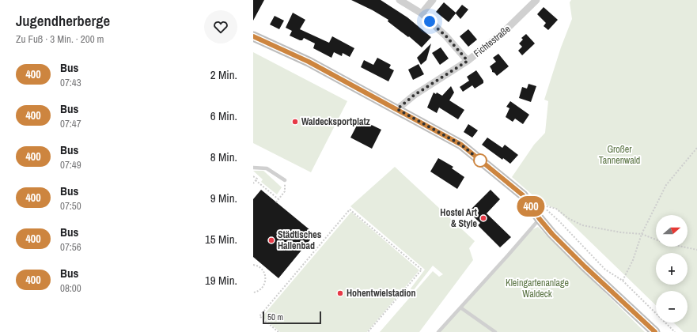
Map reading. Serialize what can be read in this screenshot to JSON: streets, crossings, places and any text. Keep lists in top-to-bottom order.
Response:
{
  "streets": {
    "street": ["Fichtestraße"]
  },
  "parks": ["Großer Tannenwald", "Kleingartenanlage Waldeck"],
  "places": [
    "Waldecksportplatz",
    "Hostel Art & Style",
    "Städtisches Hallenbad",
    "Hohentwielstadion"
  ],
  "lines": ["bus line 400"],
  "scale_bar": "50 m",
  "north": "right",
  "page": {
    "heading": ["Jugendherberge", "Zu Fuß · 3 Min. · 200 m"],
    "on_map": "400",
    "list": [
      {
        "mark": "400",
        "name": "Bus",
        "note": "07:43",
        "value": "2 Min."
      },
      {
        "mark": "400",
        "name": "Bus",
        "note": "07:47",
        "value": "6 Min."
      },
      {
        "mark": "400",
        "name": "Bus",
        "note": "07:49",
        "value": "8 Min."
      },
      {
        "mark": "400",
        "name": "Bus",
        "note": "07:50",
        "value": "9 Min."
      },
      {
        "mark": "400",
        "name": "Bus",
        "note": "07:56",
        "value": "15 Min."
      },
      {
        "mark": "400",
        "name": "Bus",
        "note": "08:00",
        "value": "19 Min."
      }
    ],
    "map_buttons": ["+", "−"],
    "scale": "50 m"
  }
}
